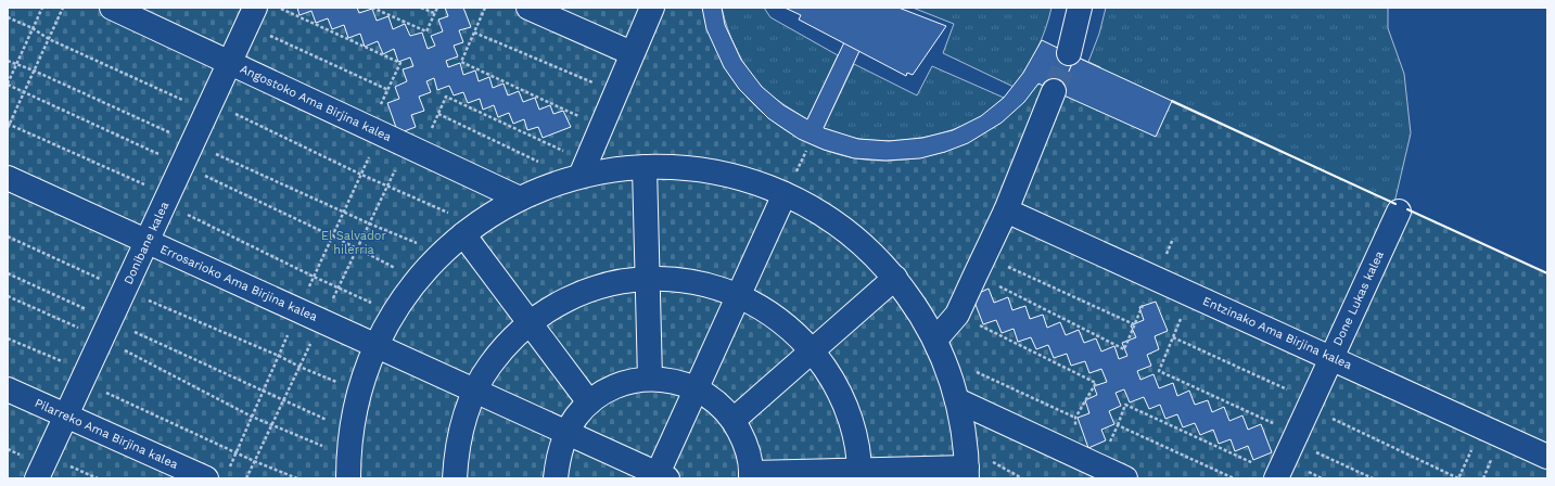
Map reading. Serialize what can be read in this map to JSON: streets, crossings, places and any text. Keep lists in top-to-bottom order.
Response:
{
  "streets": {
    "street": [
      "Angostoko Ama Birjina kalea",
      "Donibane kalea",
      "Errosarioko Ama Birjina kalea",
      "Done Lukas kalea",
      "Entzinako Ama Birjina kalea",
      "Pilarreko Ama Birjina kalea"
    ]
  },
  "crossings": [
    ["Angostoko Ama Birjina kalea", "Donibane kalea"],
    ["Donibane kalea", "Errosarioko Ama Birjina kalea"],
    ["Donibane kalea", "Pilarreko Ama Birjina kalea"],
    ["Done Lukas kalea", "Entzinako Ama Birjina kalea"]
  ],
  "parks": ["El Salvador hilerria"]
}
